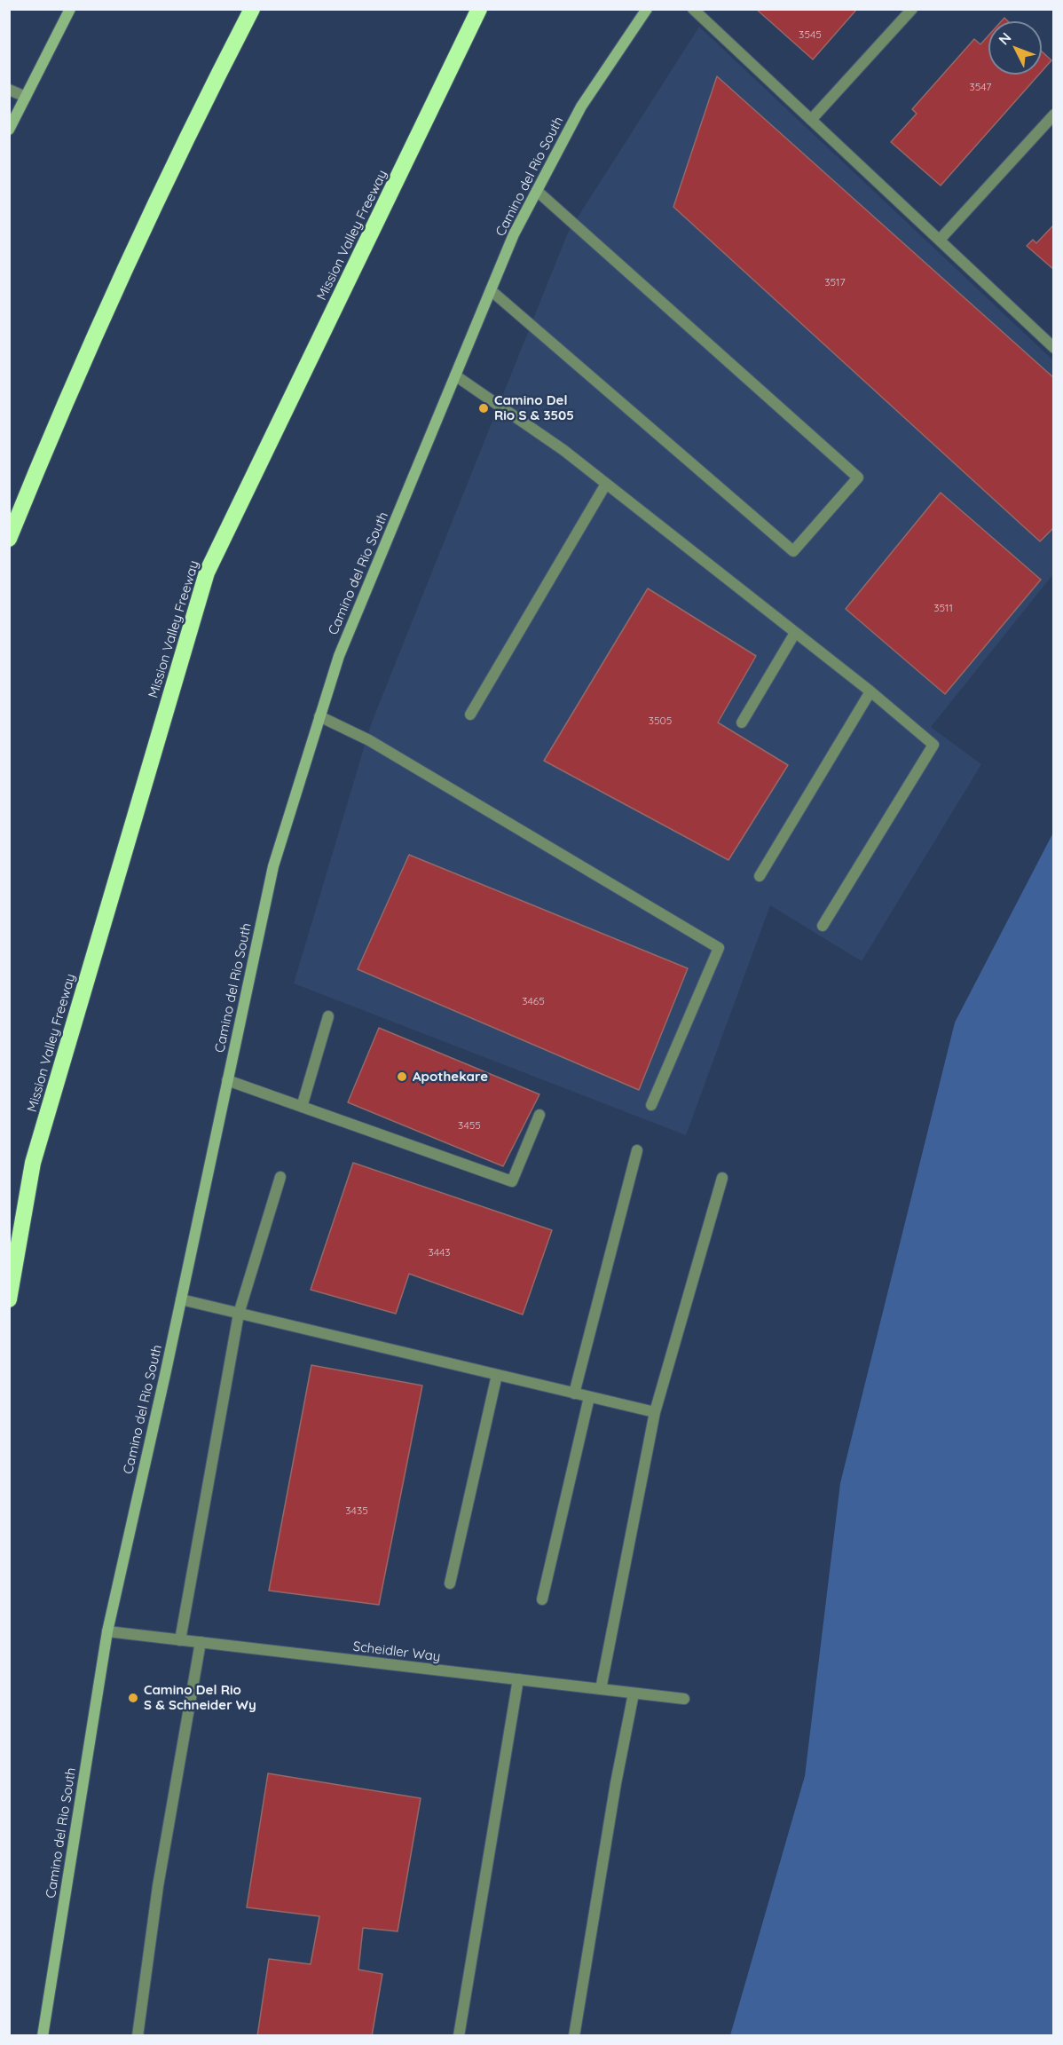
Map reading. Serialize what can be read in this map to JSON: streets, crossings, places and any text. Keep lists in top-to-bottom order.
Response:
{
  "streets": {
    "highway": ["Mission Valley Freeway"],
    "street": ["Camino del Rio South", "Scheidler Way"]
  },
  "crossings": [
    ["Camino del Rio South", "Scheidler Way"]
  ],
  "places": ["Camino Del Rio S & 3505", "Apothekare", "Camino Del Rio S & Schneider Wy"],
  "house_numbers": [
    "3545",
    "3547",
    "3517",
    "3511",
    "3505",
    "3465",
    "3455",
    "3443",
    "3435"
  ],
  "north": "top left"
}
